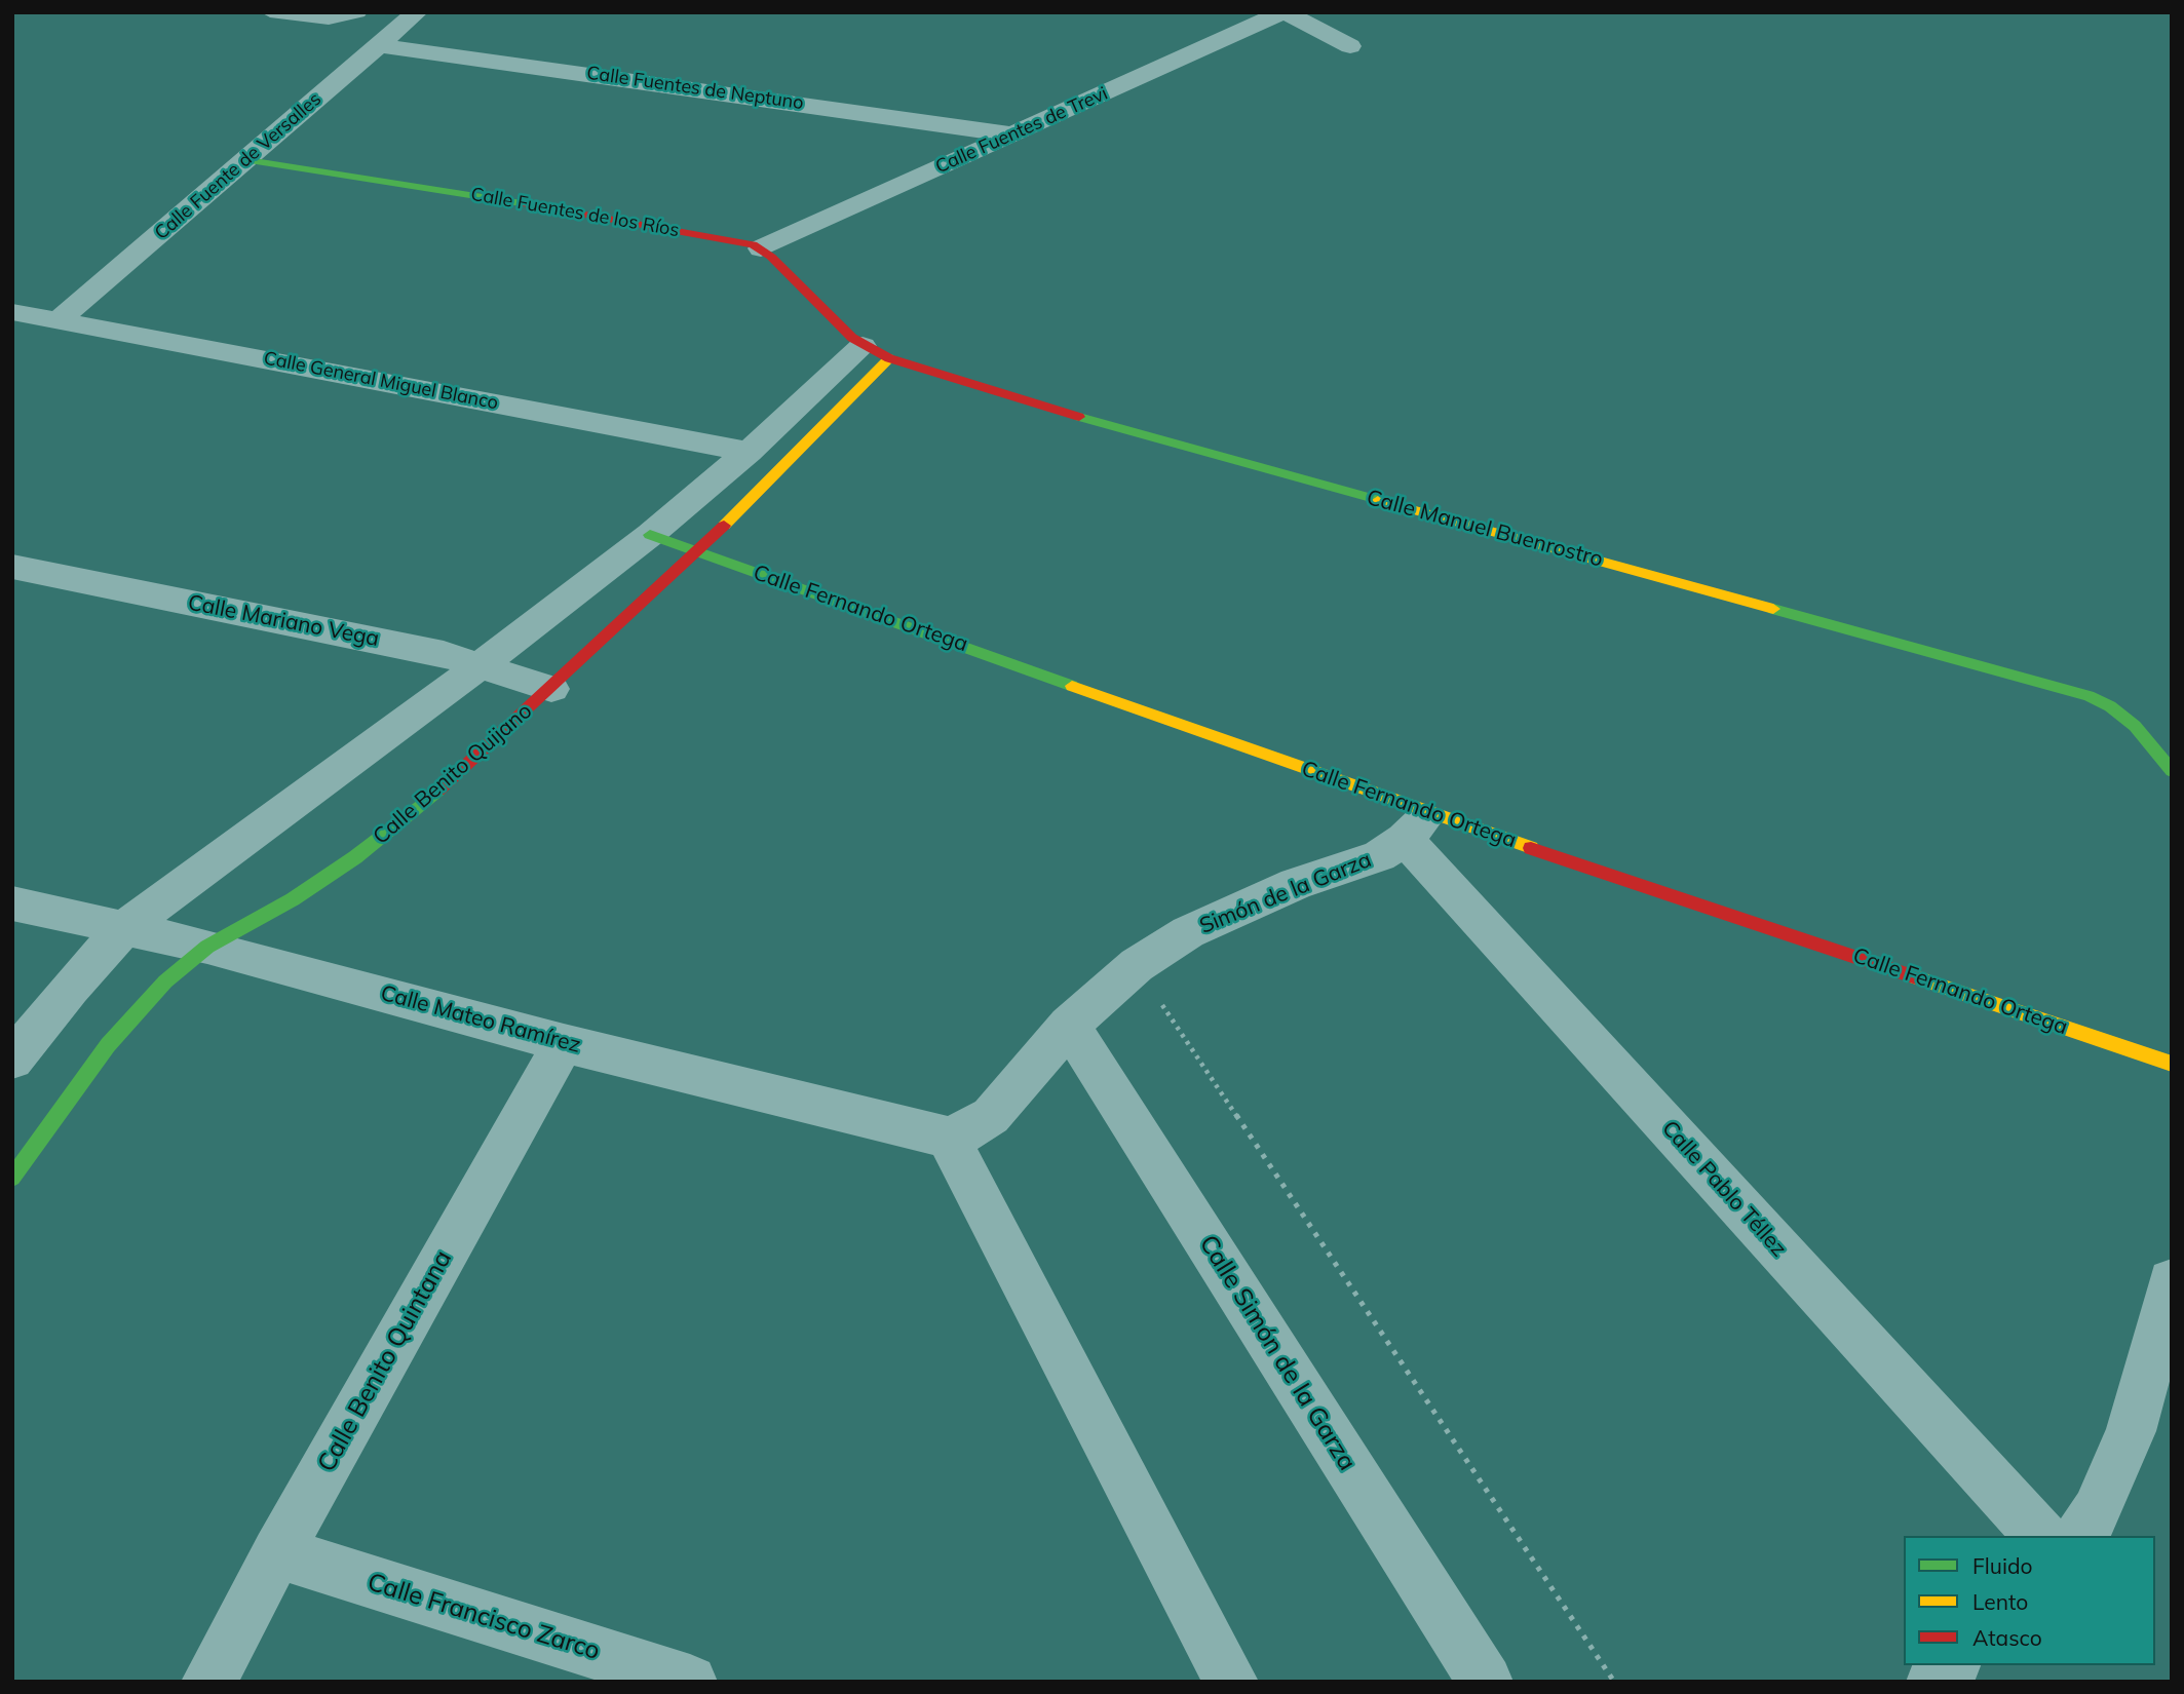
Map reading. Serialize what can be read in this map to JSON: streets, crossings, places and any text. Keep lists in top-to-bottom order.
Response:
{
  "streets": {
    "street": [
      "Calle Fuentes de Neptuno",
      "Calle Fuentes de Trevi",
      "Calle Fuente de Versalles",
      "Calle Fuentes de los Ríos",
      "Calle General Miguel Blanco",
      "Calle Manuel Buenrostro",
      "Calle Fernando Ortega",
      "Calle Mariano Vega",
      "Calle Benito Quijano",
      "Simón de la Garza",
      "Calle Mateo Ramírez",
      "Calle Pablo Téllez",
      "Calle Simón de la Garza",
      "Calle Benito Quintana",
      "Calle Francisco Zarco"
    ]
  },
  "crossings": [
    ["Calle Fuentes de Neptuno", "Calle Fuentes de Trevi"],
    ["Calle Fuentes de Neptuno", "Calle Fuente de Versalles"],
    ["Calle Fuentes de Trevi", "Calle Fuentes de los Ríos"],
    ["Calle Fuente de Versalles", "Calle Fuentes de los Ríos"],
    ["Calle Fuente de Versalles", "Calle General Miguel Blanco"],
    ["Calle Fuentes de los Ríos", "Calle Manuel Buenrostro"],
    ["Calle Fuentes de los Ríos", "Calle Benito Quijano"],
    ["Calle Manuel Buenrostro", "Calle Benito Quijano"],
    ["Calle Fernando Ortega", "Calle Benito Quijano"],
    ["Calle Fernando Ortega", "Simón de la Garza"],
    ["Calle Fernando Ortega", "Calle Pablo Téllez"],
    ["Calle Mariano Vega", "Calle Benito Quijano"],
    ["Calle Benito Quijano", "Calle Mateo Ramírez"],
    ["Simón de la Garza", "Calle Mateo Ramírez"],
    ["Simón de la Garza", "Calle Pablo Téllez"],
    ["Simón de la Garza", "Calle Simón de la Garza"],
    ["Calle Mateo Ramírez", "Calle Benito Quintana"],
    ["Calle Benito Quintana", "Calle Francisco Zarco"]
  ],
  "legend": ["Fluido", "Lento", "Atasco"]
}
